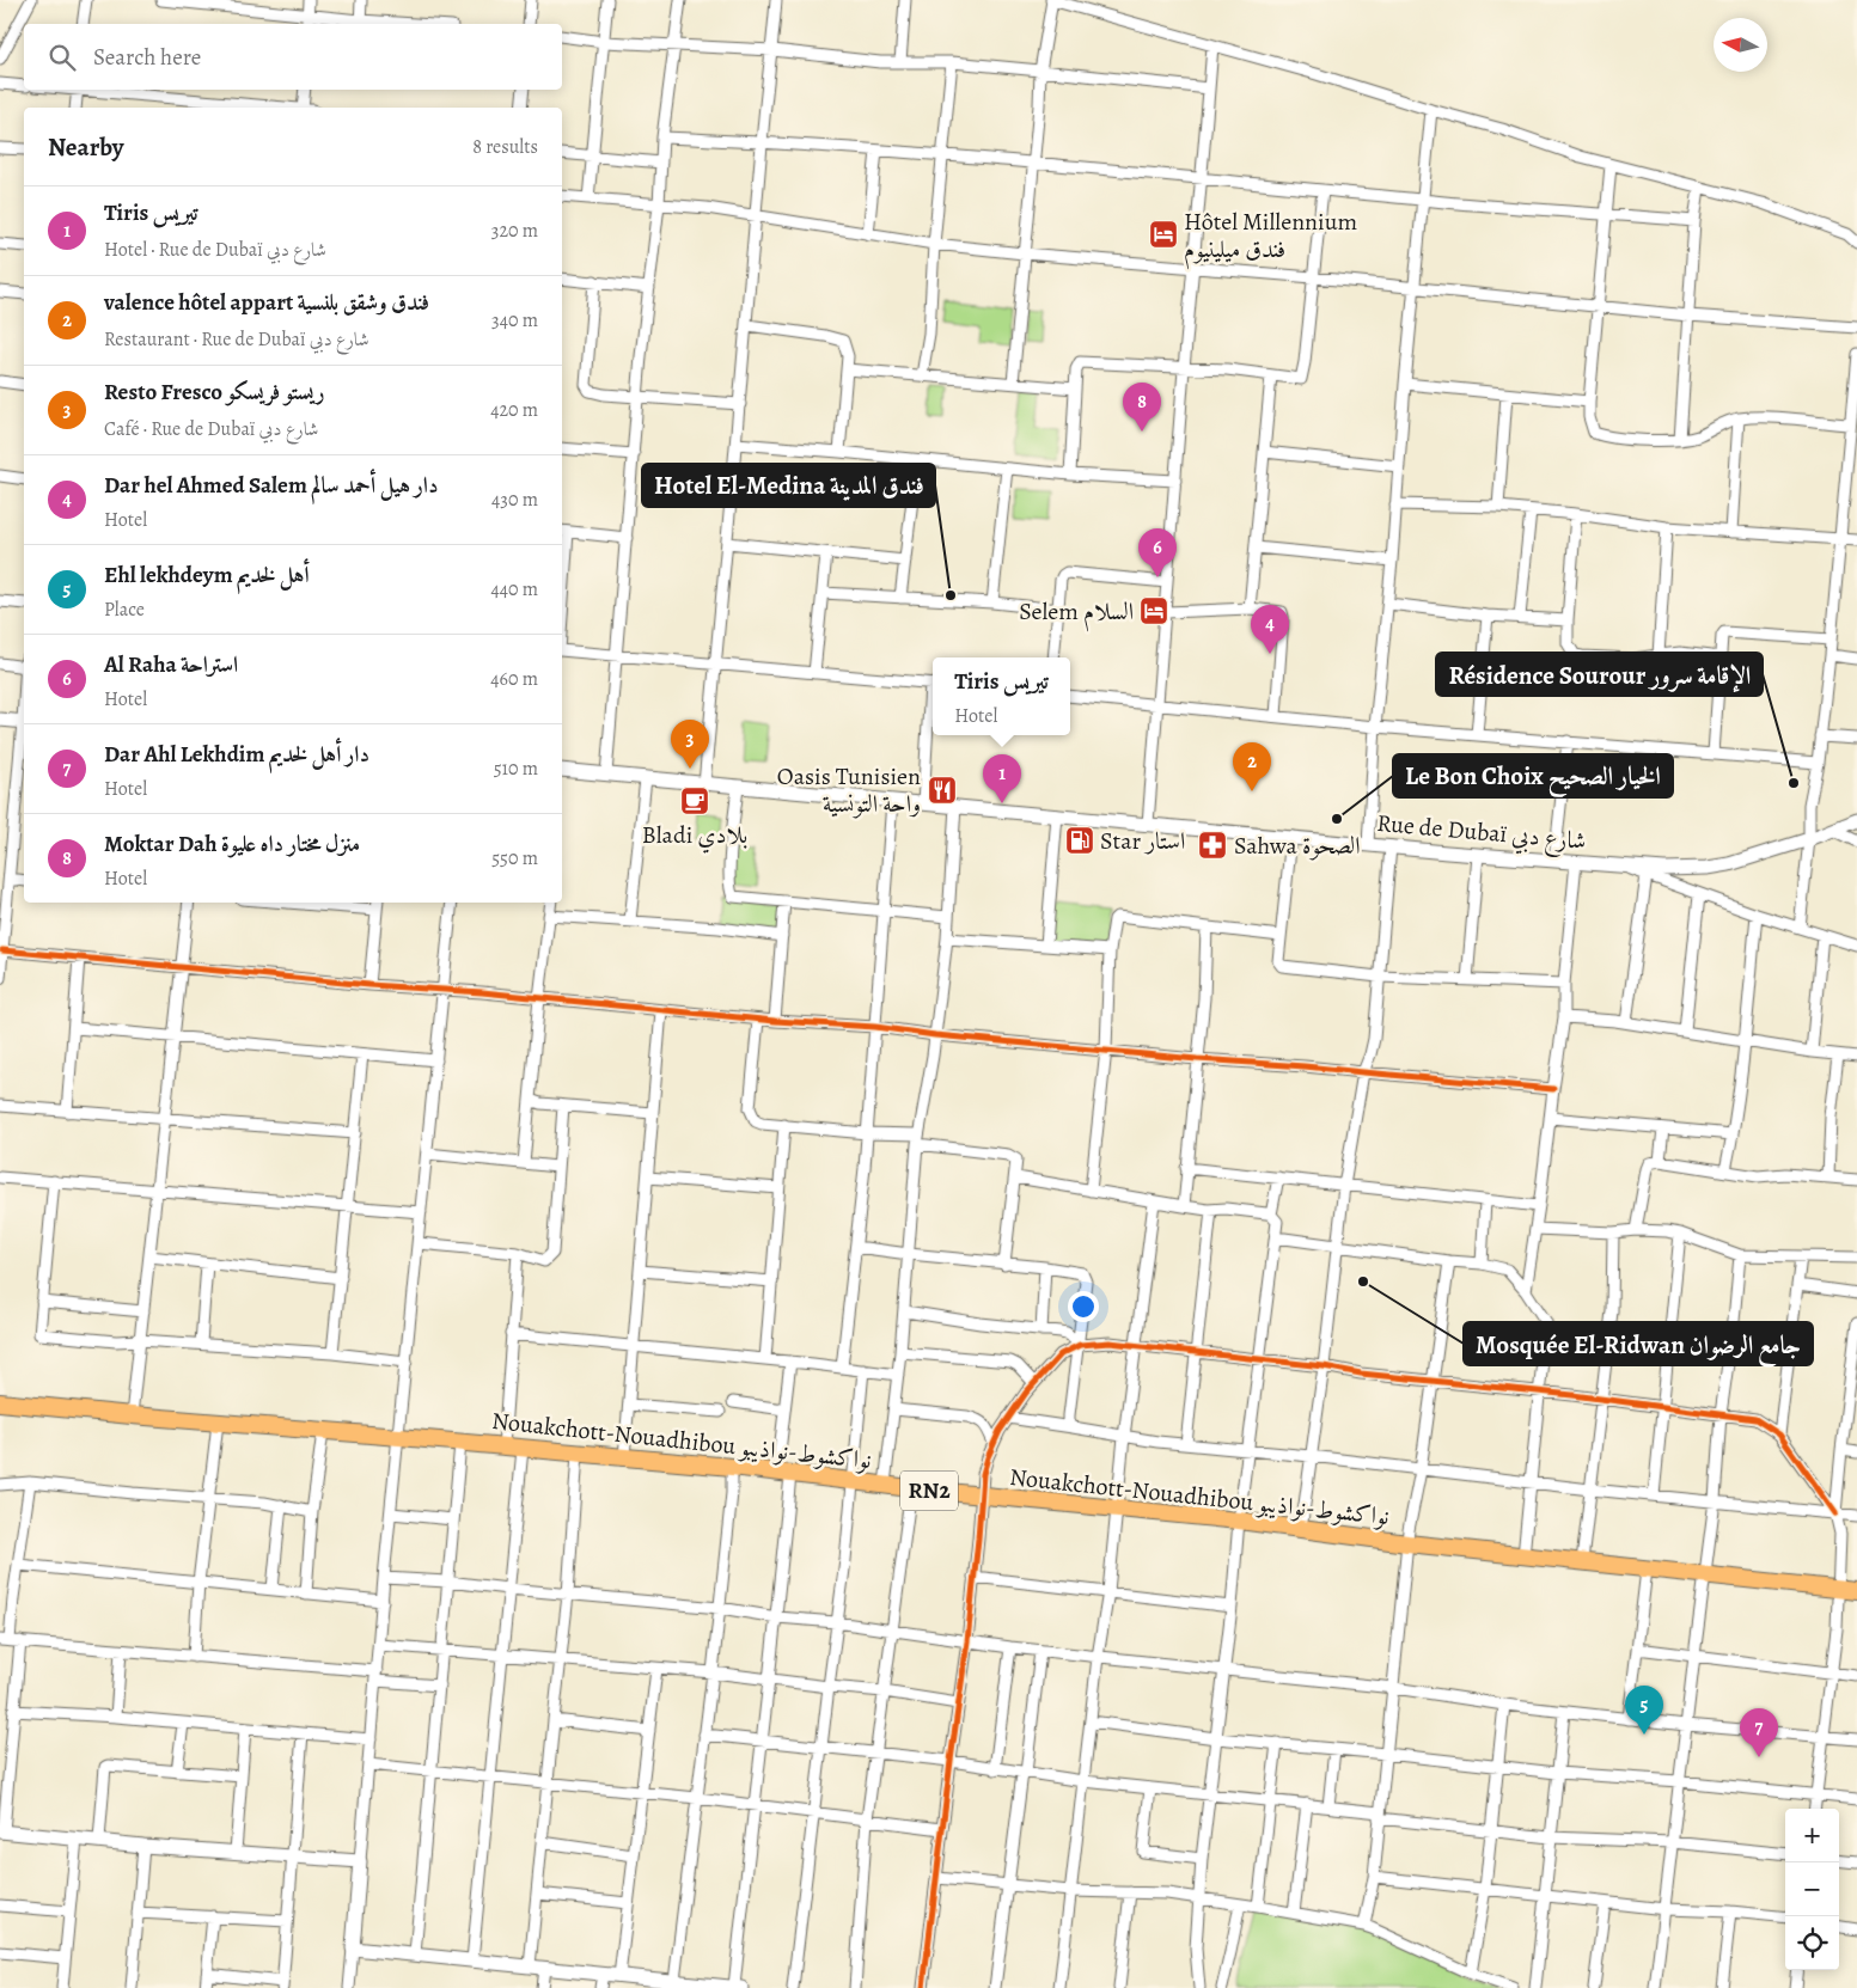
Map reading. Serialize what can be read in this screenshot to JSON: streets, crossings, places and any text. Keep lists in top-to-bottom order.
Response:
{
  "streets": {
    "highway": ["Nouakchott-Nouadhibou نواكشوط-نواذيبو", "RN2"],
    "street": ["Rue de Dubaï شارع دبي"]
  },
  "places": {
    "hotel": ["Hôtel Millennium فندق ميلينيوم", "Selem السلام"],
    "other": [
      "Hotel El-Medina فندق المدينة",
      "Résidence Sourour الإقامة سرور",
      "Le Bon Choix الخيار الصحيح",
      "Mosquée El-Ridwan جامع الرضوان"
    ],
    "restaurant": ["Oasis Tunisien واحة التونسية"],
    "cafe": ["Bladi بلادي"],
    "fuel station": ["Star استار"],
    "pharmacy": ["Sahwa الصحوة"]
  },
  "north": "left",
  "page": {
    "search": "Search here",
    "heading": ["Nearby", "8 results"],
    "list": [
      {
        "mark": "1",
        "name": "Tiris تيريس",
        "note": "Hotel · Rue de Dubaï شارع دبي",
        "value": "320 m"
      },
      {
        "mark": "2",
        "name": "valence hôtel appart فندق وشقق بلنسية",
        "note": "Restaurant · Rue de Dubaï شارع دبي",
        "value": "340 m"
      },
      {
        "mark": "3",
        "name": "Resto Fresco ريستو فريسكو",
        "note": "Café · Rue de Dubaï شارع دبي",
        "value": "420 m"
      },
      {
        "mark": "4",
        "name": "Dar hel Ahmed Salem دار هيل أحمد سالم",
        "note": "Hotel",
        "value": "430 m"
      },
      {
        "mark": "5",
        "name": "Ehl lekhdeym أهل لخديم",
        "note": "Place",
        "value": "440 m"
      },
      {
        "mark": "6",
        "name": "Al Raha استراحة",
        "note": "Hotel",
        "value": "460 m"
      },
      {
        "mark": "7",
        "name": "Dar Ahl Lekhdim دار أهل لخديم",
        "note": "Hotel",
        "value": "510 m"
      },
      {
        "mark": "8",
        "name": "Moktar Dah منزل مختار داه عليوة",
        "note": "Hotel",
        "value": "550 m"
      }
    ],
    "pins": [
      "8",
      "6",
      "4",
      "3",
      "2",
      "1",
      "5",
      "7"
    ],
    "popup": ["Tiris تيريس", "Hotel"],
    "map_buttons": ["+", "−"]
  }
}
